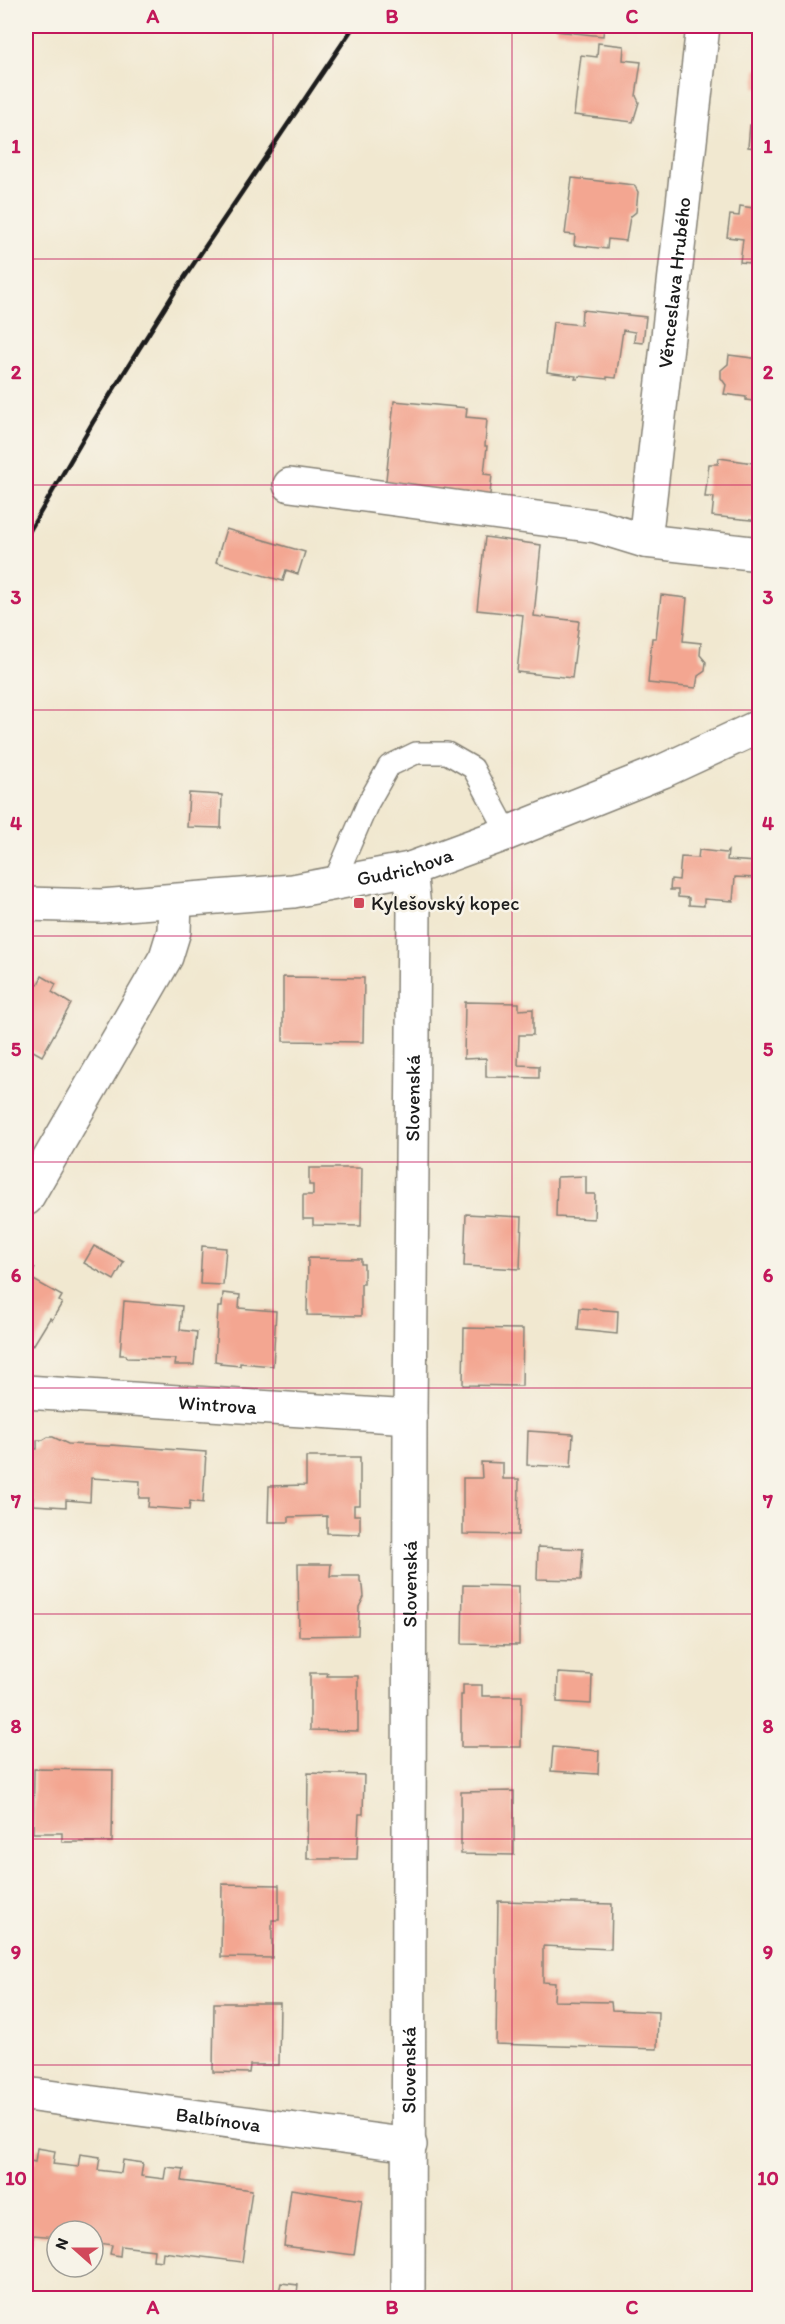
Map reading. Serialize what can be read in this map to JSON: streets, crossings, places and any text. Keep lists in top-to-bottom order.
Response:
{
  "streets": {
    "street": [
      "Věnceslava Hrubého",
      "Gudrichova",
      "Slovenská",
      "Wintrova",
      "Balbínova"
    ]
  },
  "crossings": [
    ["Gudrichova", "Slovenská"],
    ["Slovenská", "Wintrova"],
    ["Slovenská", "Balbínova"]
  ],
  "places": {
    "transit": ["Kylešovský kopec"]
  },
  "north": "left",
  "grid": {
    "columns": ["A", "B", "C"],
    "rows": [
      "1",
      "2",
      "3",
      "4",
      "5",
      "6",
      "7",
      "8",
      "9",
      "10"
    ]
  }
}
